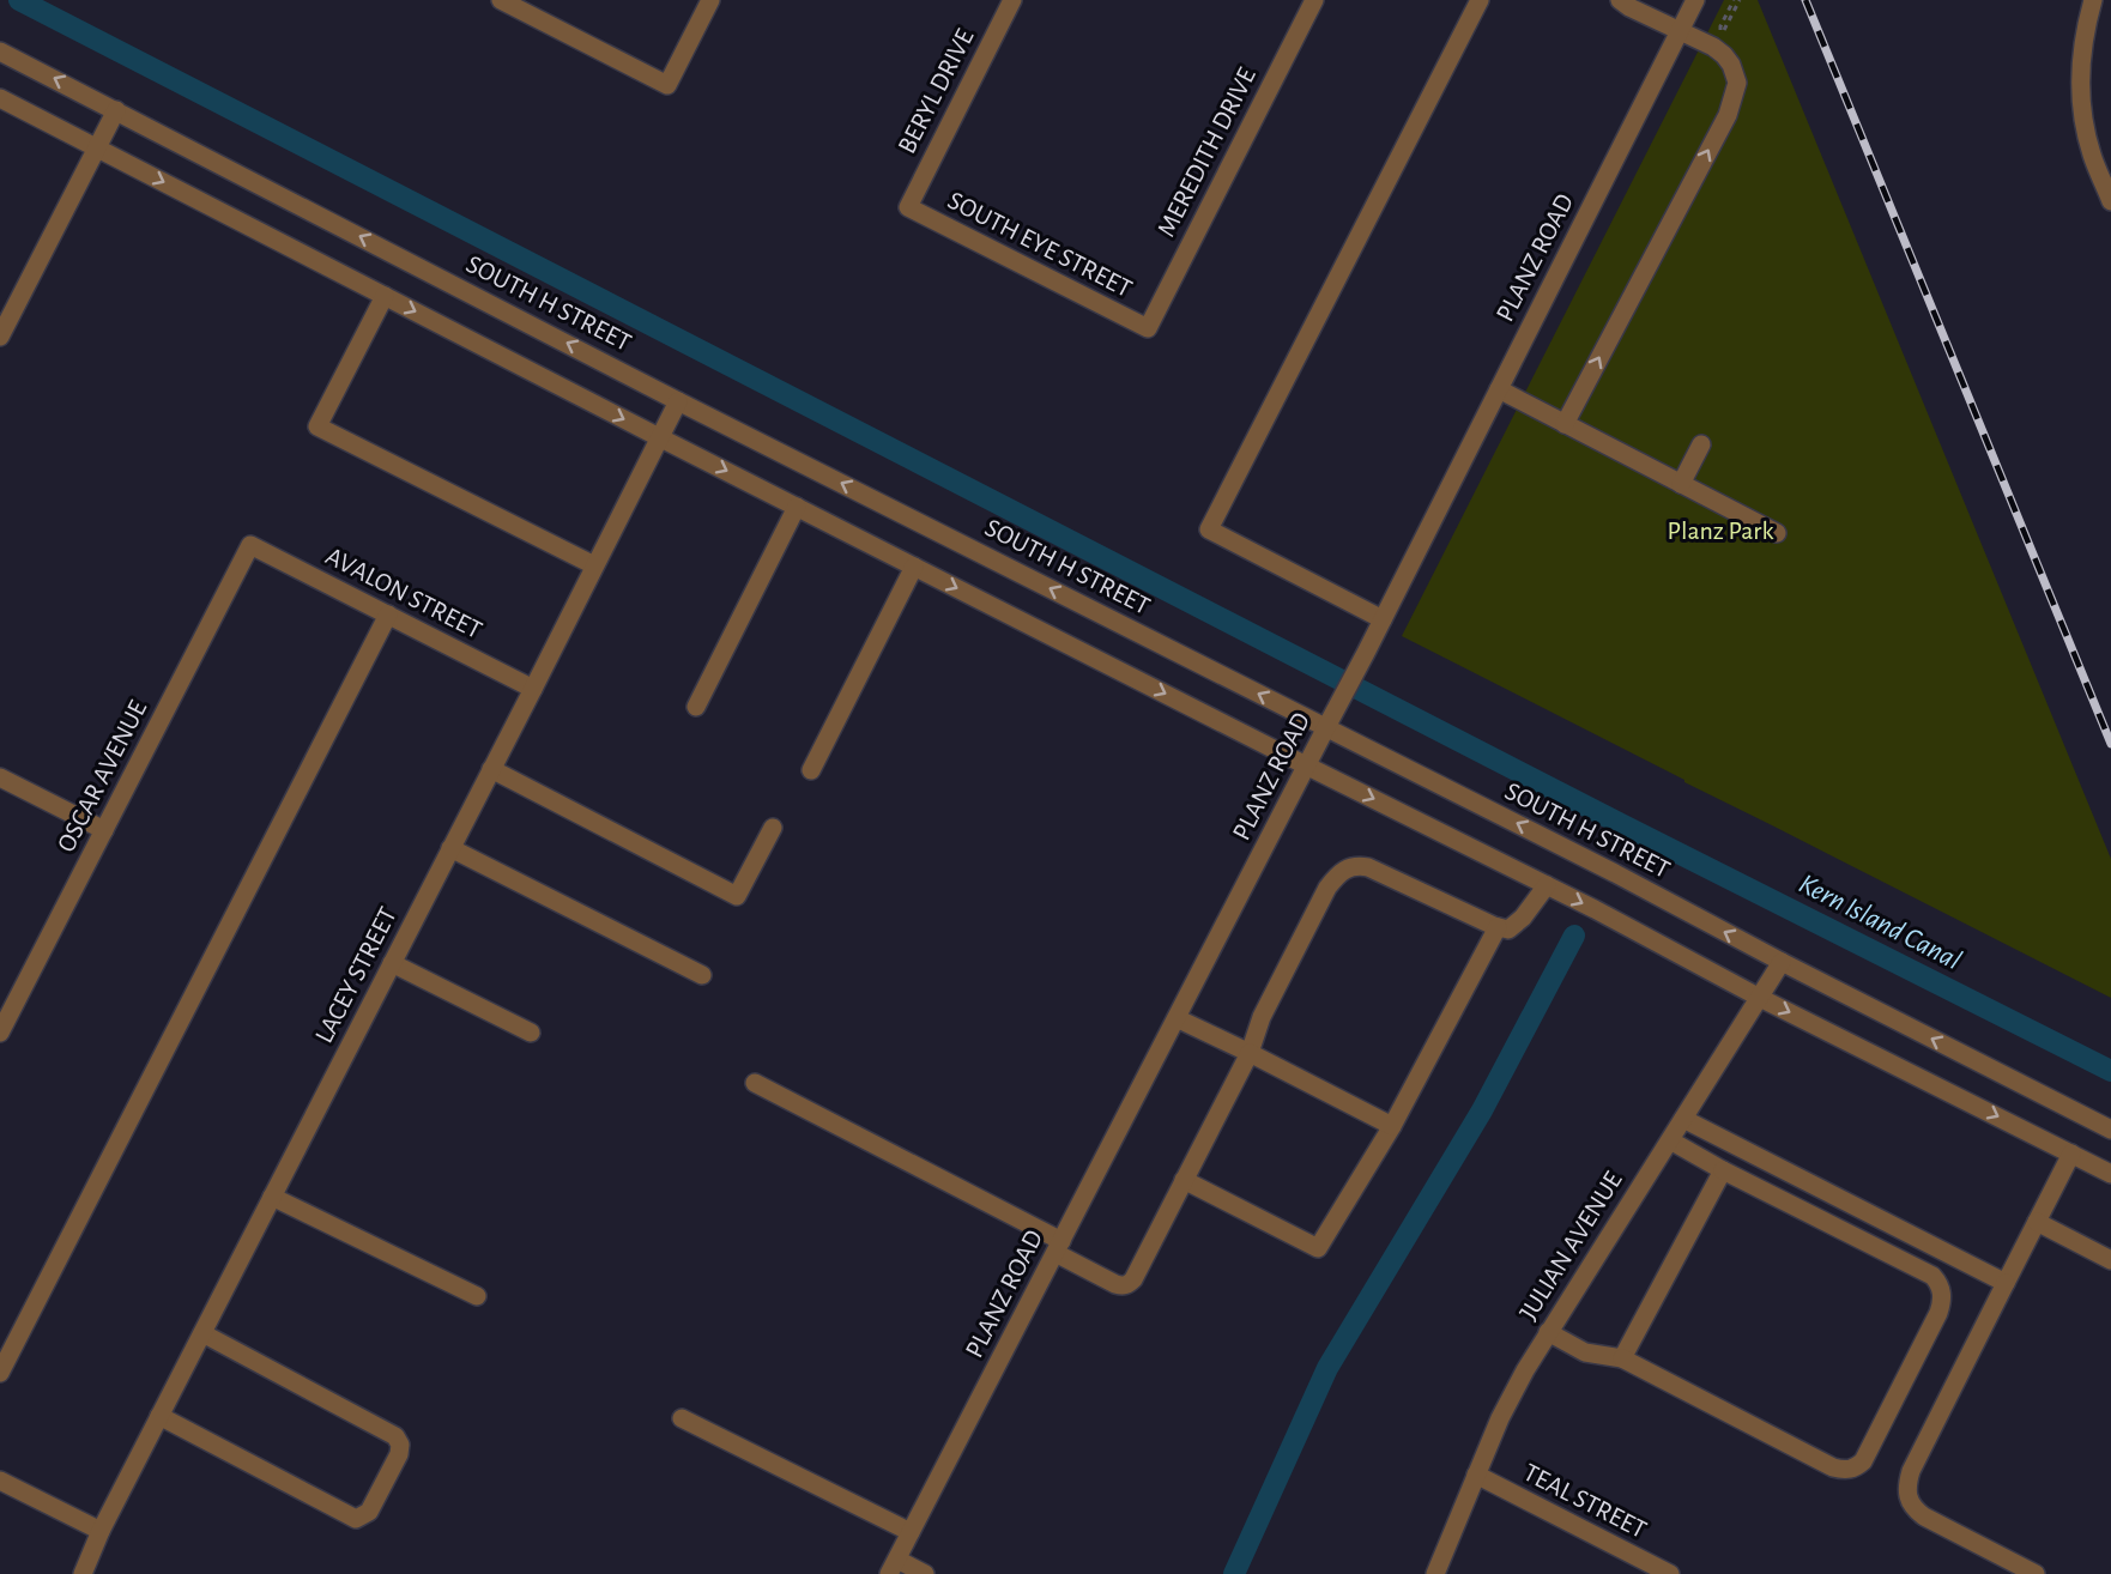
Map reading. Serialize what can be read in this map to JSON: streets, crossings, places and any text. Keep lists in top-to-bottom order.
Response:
{
  "streets": {
    "street": [
      "BERYL DRIVE",
      "MEREDITH DRIVE",
      "SOUTH EYE STREET",
      "PLANZ ROAD",
      "SOUTH H STREET",
      "AVALON STREET",
      "OSCAR AVENUE",
      "LACEY STREET",
      "JULIAN AVENUE",
      "TEAL STREET"
    ]
  },
  "crossings": [
    ["BERYL DRIVE", "SOUTH EYE STREET"],
    ["MEREDITH DRIVE", "SOUTH EYE STREET"],
    ["PLANZ ROAD", "SOUTH H STREET"],
    ["SOUTH H STREET", "LACEY STREET"],
    ["SOUTH H STREET", "JULIAN AVENUE"],
    ["AVALON STREET", "OSCAR AVENUE"],
    ["AVALON STREET", "LACEY STREET"],
    ["JULIAN AVENUE", "TEAL STREET"]
  ],
  "water": ["Kern Island Canal"],
  "parks": ["Planz Park"]
}
